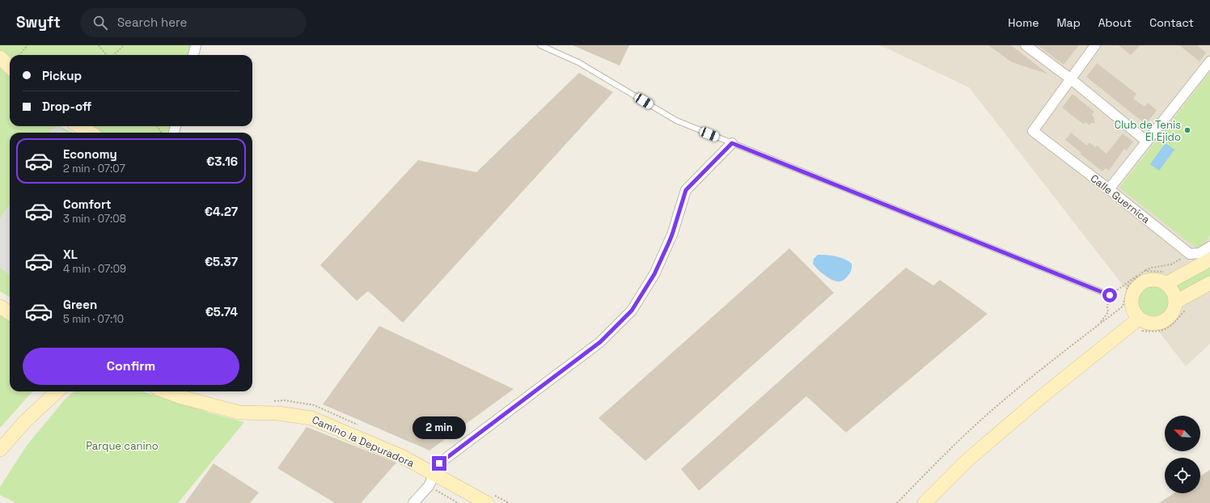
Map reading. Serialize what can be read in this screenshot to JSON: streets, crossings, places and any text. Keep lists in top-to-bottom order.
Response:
{
  "streets": {
    "street": ["Calle Guernica", "Camino la Depuradora"]
  },
  "parks": ["Parque canino"],
  "places": ["Club de Tenis El Ejido"],
  "north": "top left",
  "page": {
    "header": "Swyft",
    "search": "Search here",
    "nav": [
      "Home",
      "Map",
      "About",
      "Contact"
    ],
    "banner": ["Pickup", "Drop-off"],
    "list": [
      {
        "name": "Economy",
        "note": "2 min · 07:07",
        "value": "€3.16"
      },
      {
        "name": "Comfort",
        "note": "3 min · 07:08",
        "value": "€4.27"
      },
      {
        "name": "XL",
        "note": "4 min · 07:09",
        "value": "€5.37"
      },
      {
        "name": "Green",
        "note": "5 min · 07:10",
        "value": "€5.74"
      }
    ],
    "buttons": "Confirm",
    "bubble": "2 min"
  }
}
